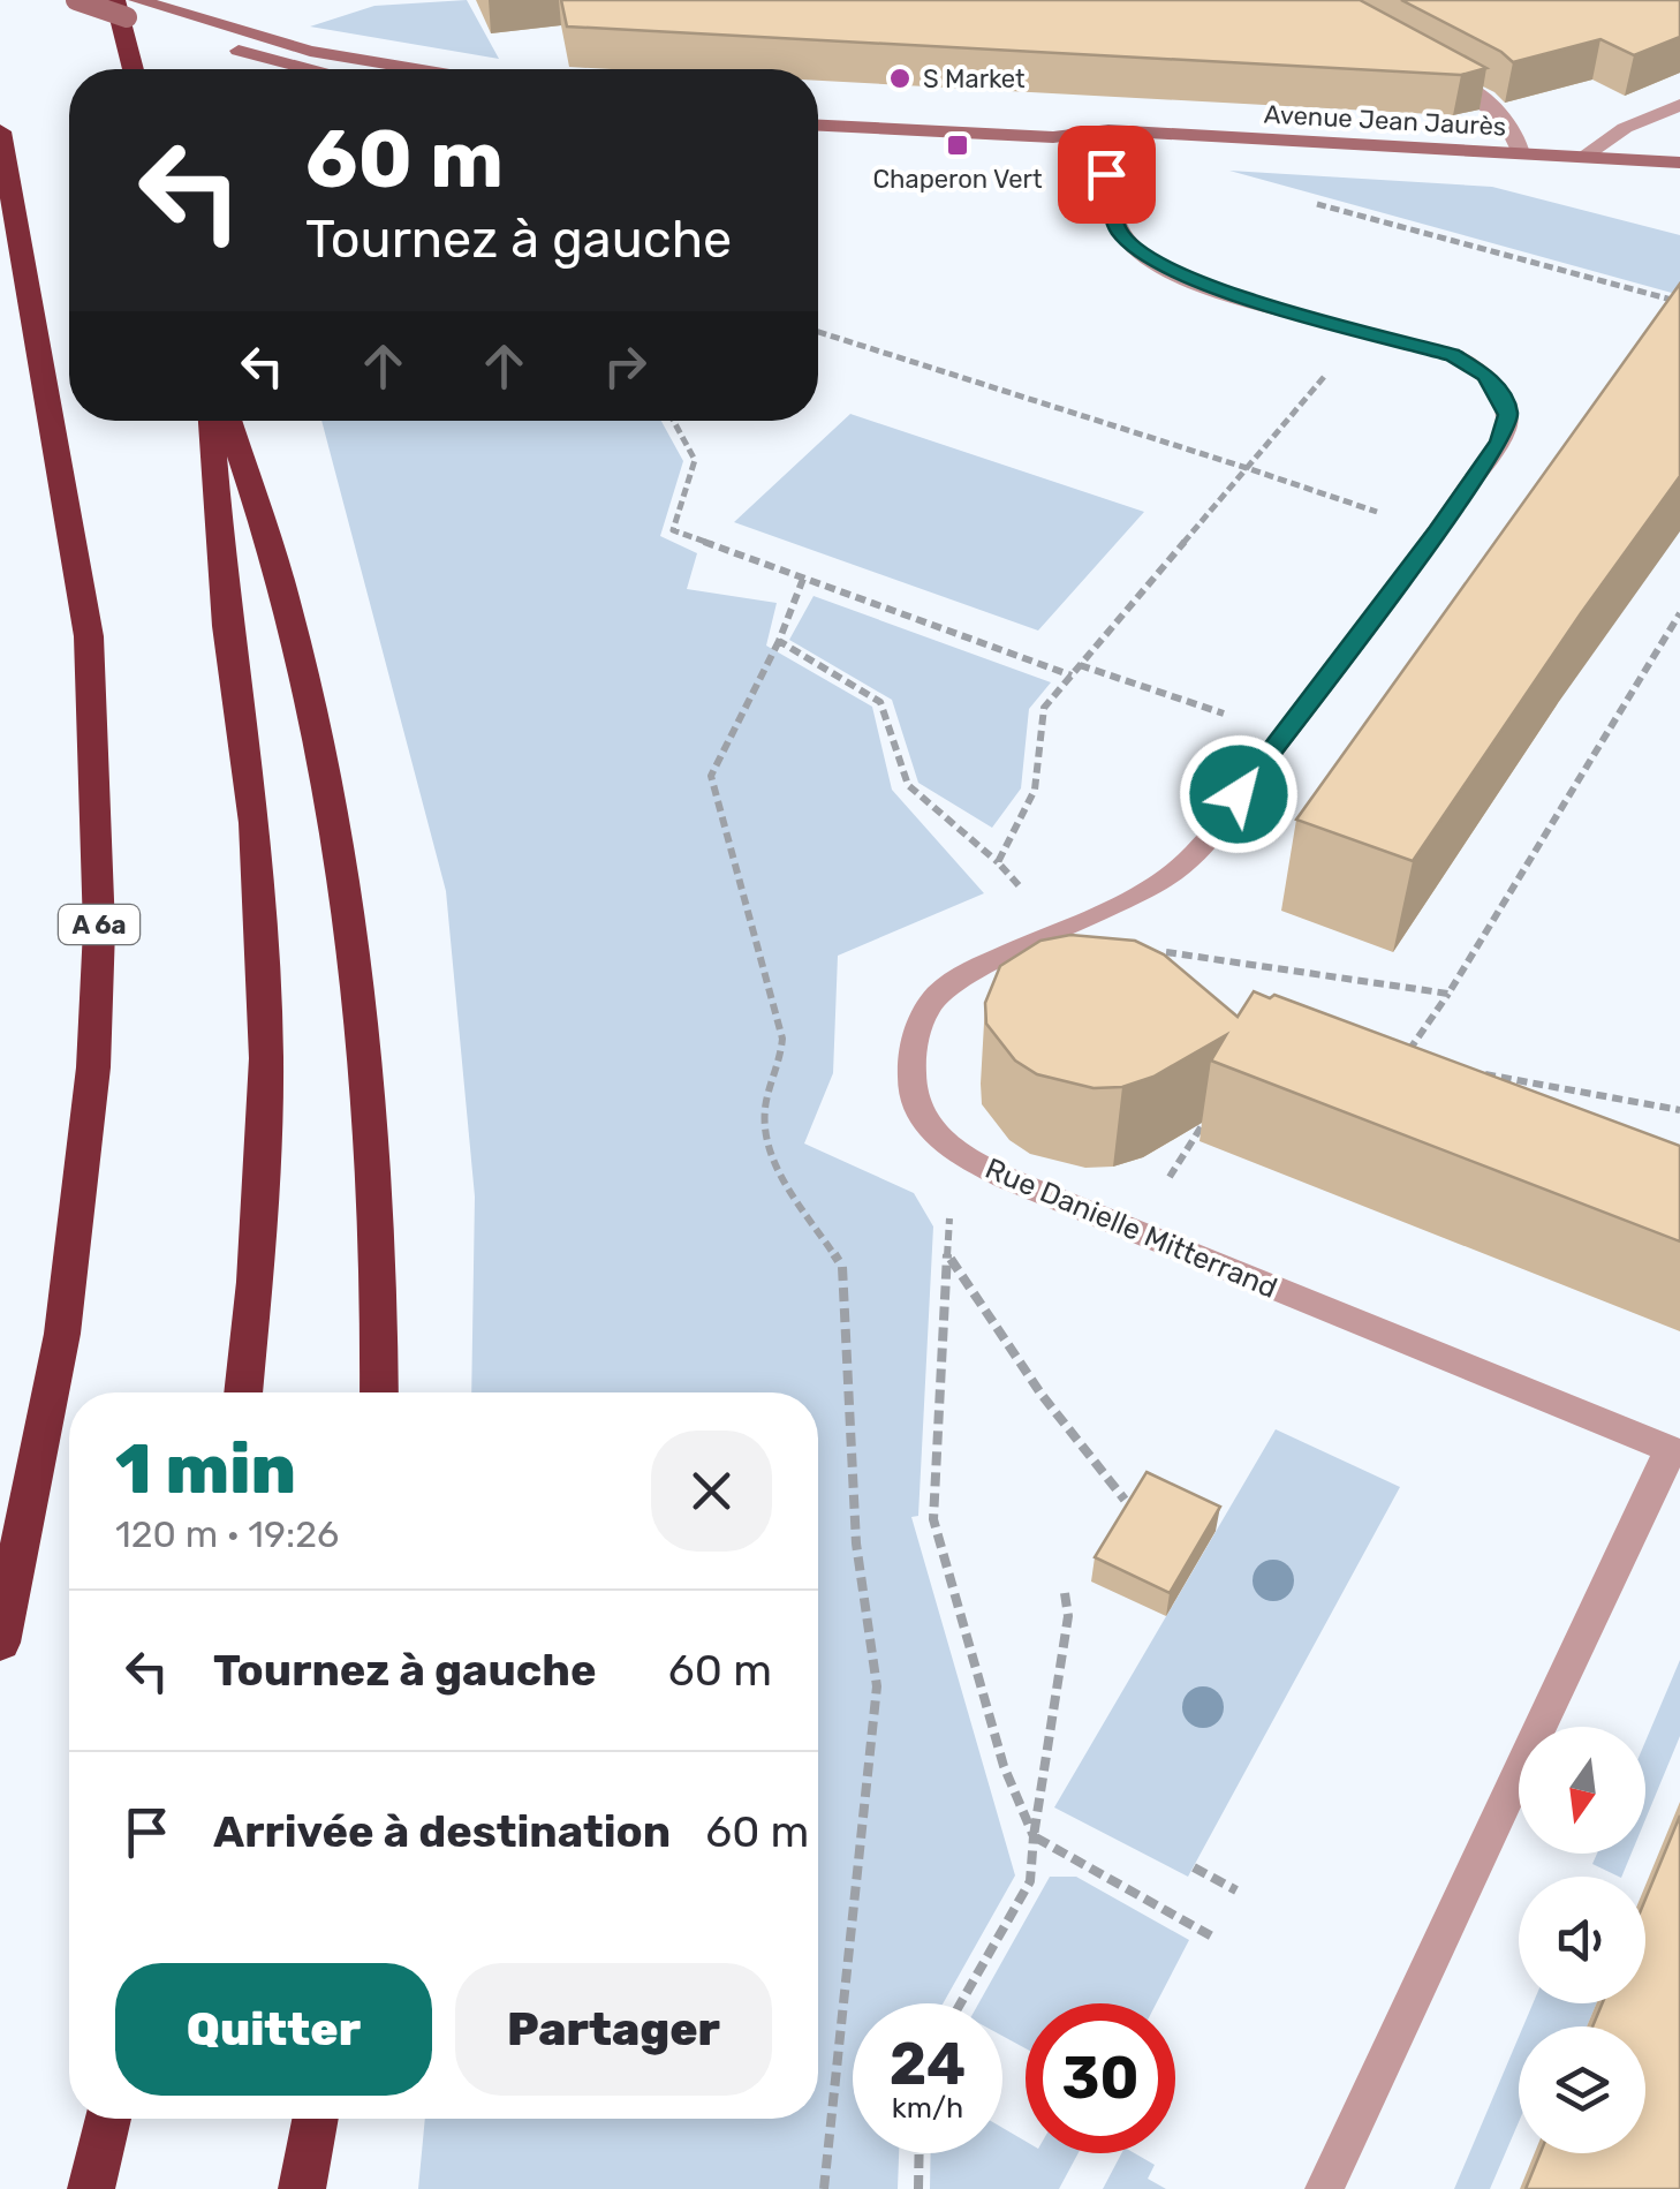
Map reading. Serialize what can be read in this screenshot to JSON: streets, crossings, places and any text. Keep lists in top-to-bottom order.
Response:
{
  "streets": {
    "highway": ["A 6a"],
    "main road": ["Avenue Jean Jaurès"],
    "street": ["Rue Danielle Mitterrand"]
  },
  "crossings": [
    ["Avenue Jean Jaurès", "Rue Danielle Mitterrand"]
  ],
  "places": {
    "other": ["S Market"],
    "transit": ["Chaperon Vert"]
  },
  "north": "bottom",
  "page": {
    "turn": ["60 m", "Tournez à gauche"],
    "heading": ["1 min", "120 m · 19:26"],
    "list": [
      {
        "name": "Tournez à gauche",
        "value": "60 m"
      },
      {
        "name": "Arrivée à destination",
        "value": "60 m"
      }
    ],
    "buttons": ["Quitter", "Partager"],
    "speed": "24 km/h",
    "limit": "30"
  }
}
